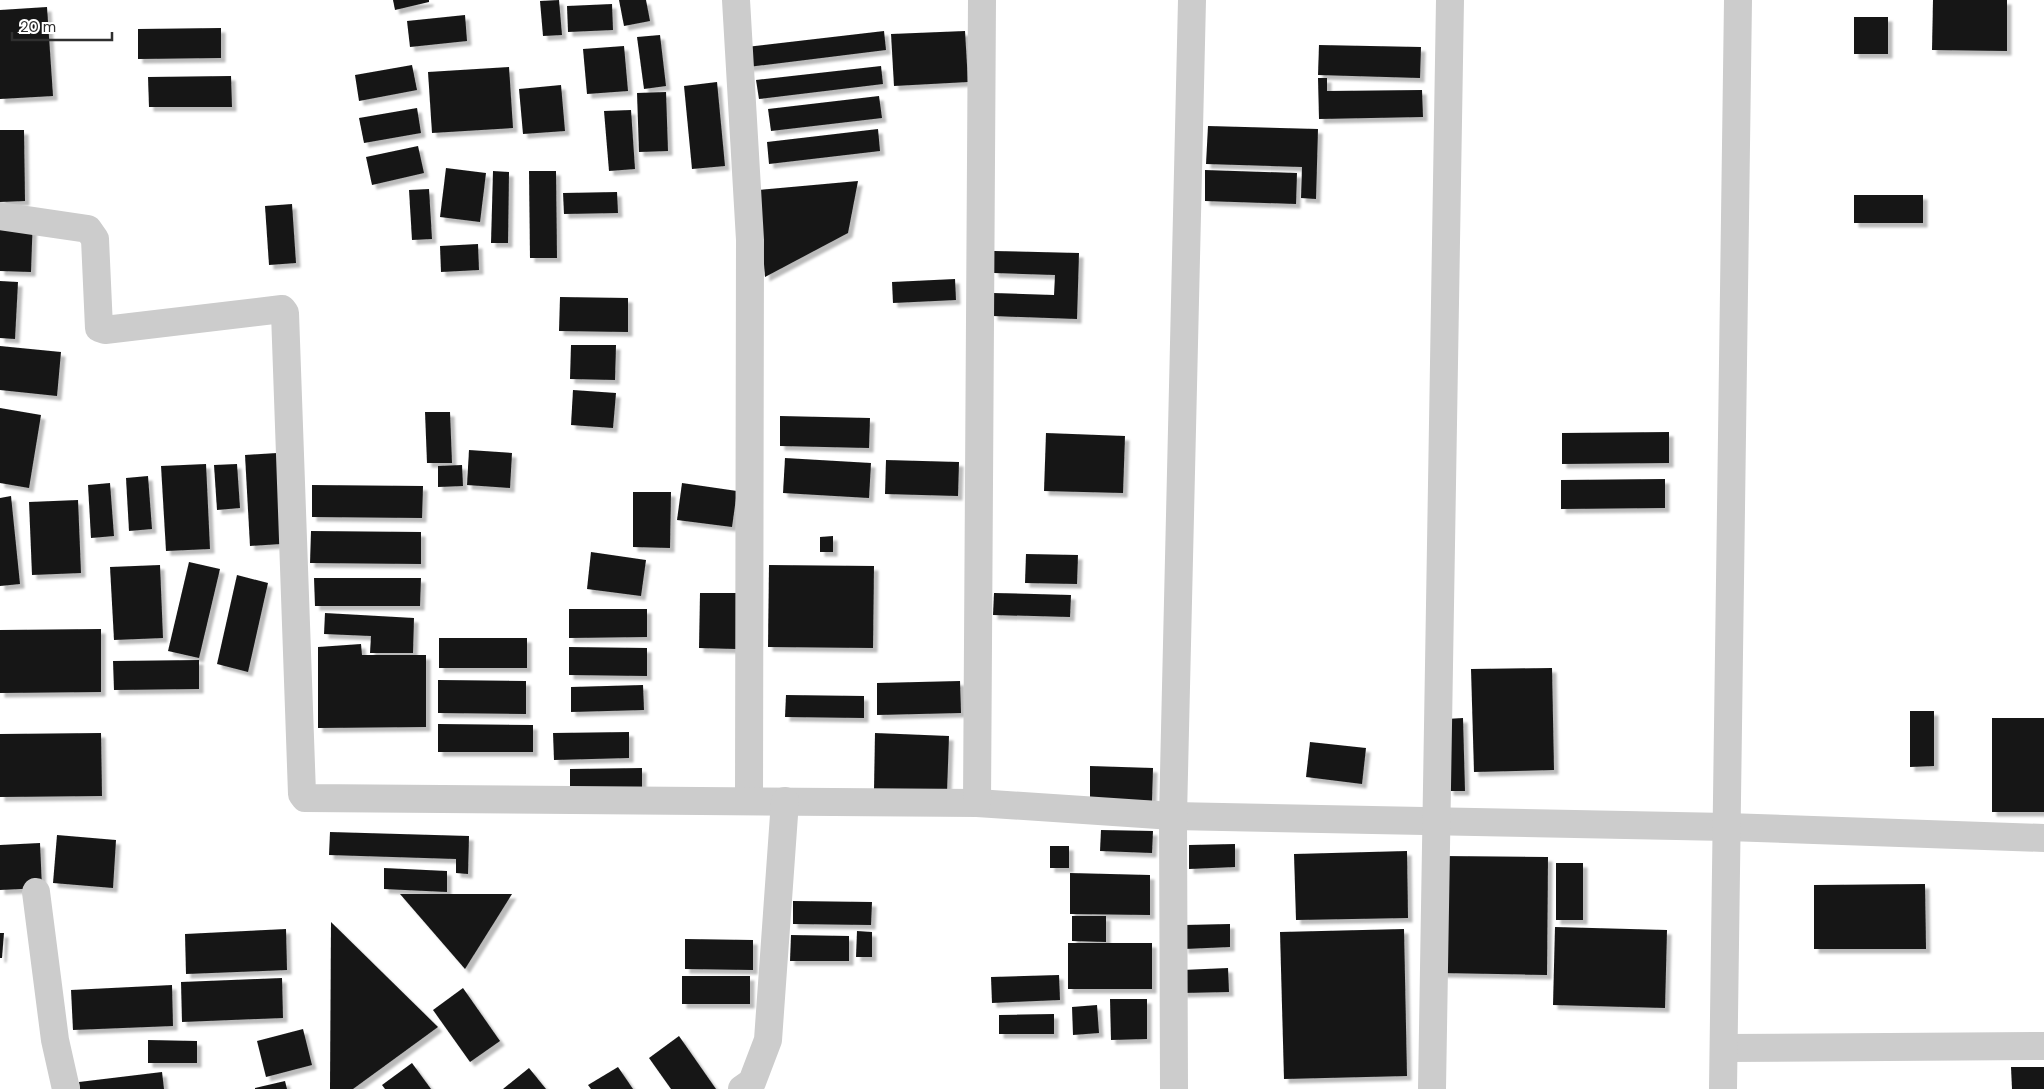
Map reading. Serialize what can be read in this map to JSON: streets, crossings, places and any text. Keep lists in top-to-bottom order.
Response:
{
  "scale_bar": "20 m"
}
